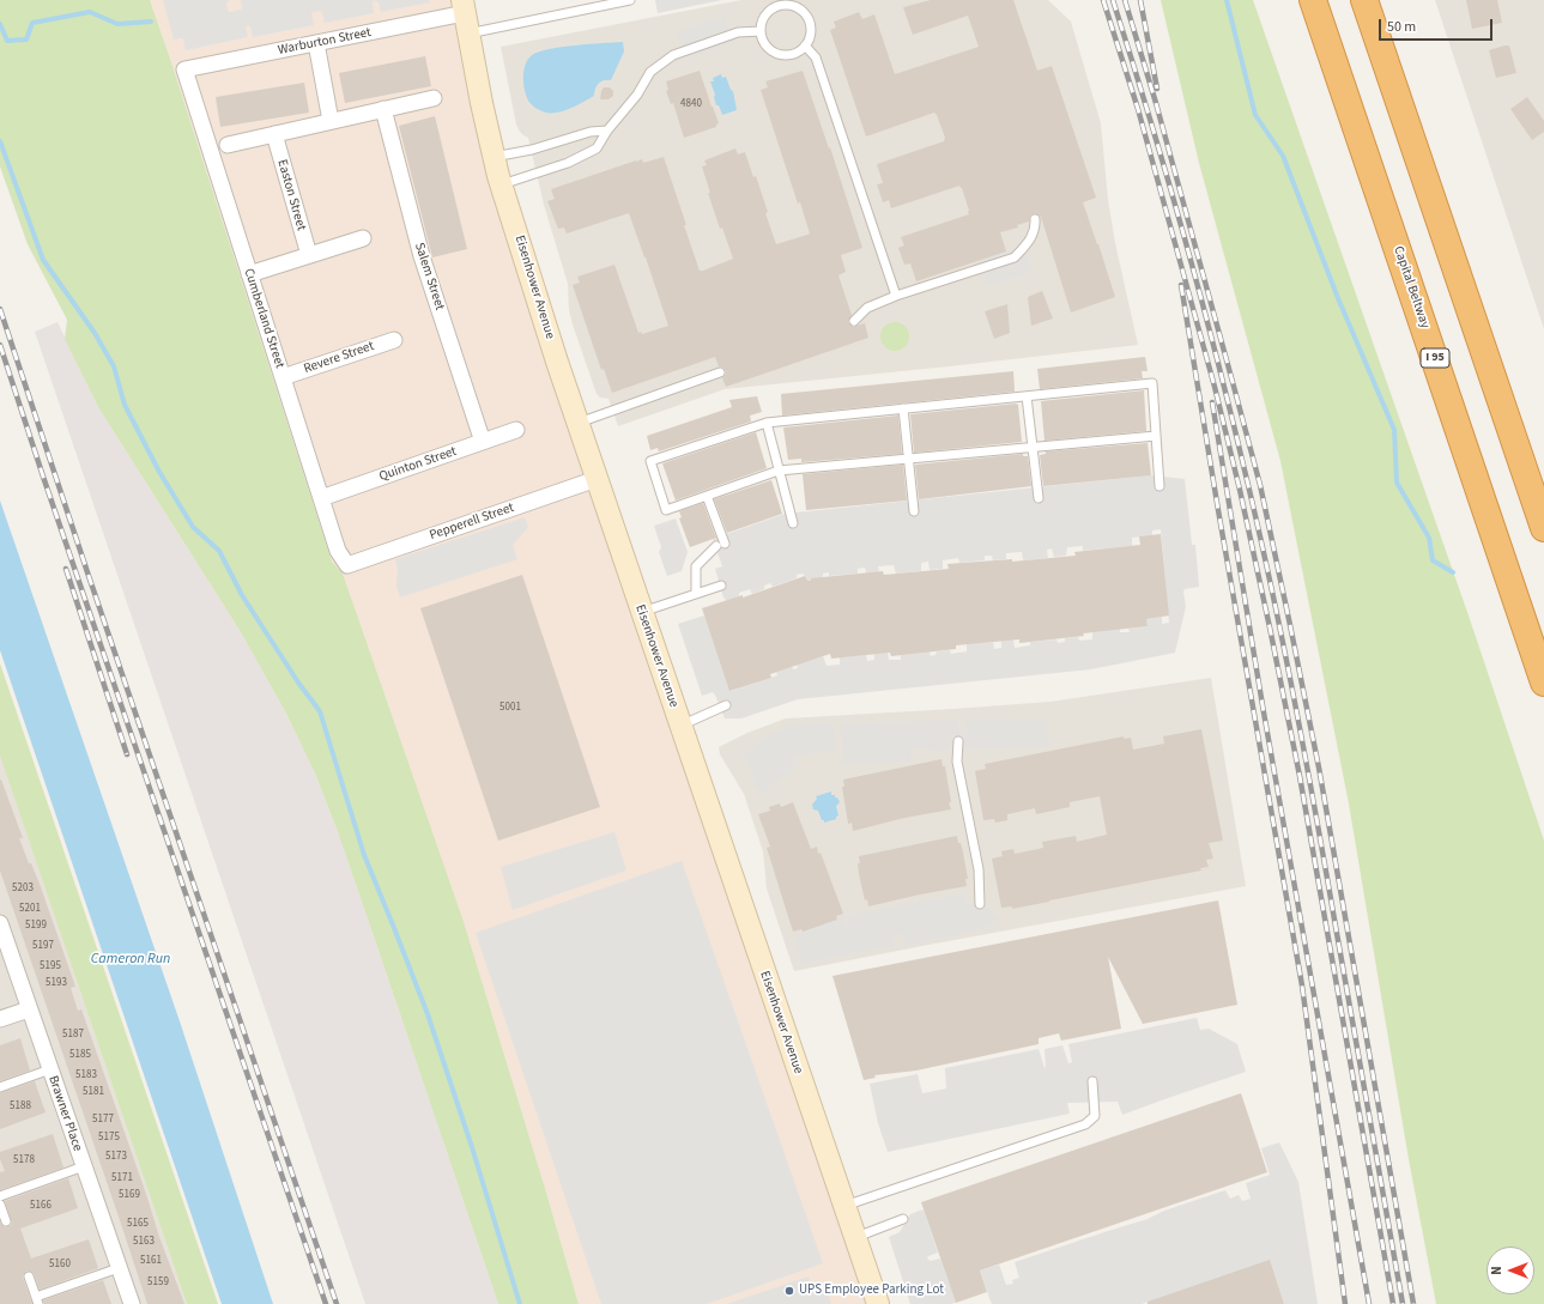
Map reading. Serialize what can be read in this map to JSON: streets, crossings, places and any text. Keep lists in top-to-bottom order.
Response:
{
  "streets": {
    "highway": ["Capital Beltway", "I 95"],
    "main road": ["Eisenhower Avenue"],
    "street": [
      "Warburton Street",
      "Easton Street",
      "Salem Street",
      "Cumberland Street",
      "Revere Street",
      "Quinton Street",
      "Pepperell Street",
      "Brawner Place"
    ]
  },
  "crossings": [
    ["Warburton Street", "Eisenhower Avenue"],
    ["Warburton Street", "Cumberland Street"],
    ["Salem Street", "Quinton Street"],
    ["Eisenhower Avenue", "Pepperell Street"],
    ["Cumberland Street", "Revere Street"],
    ["Cumberland Street", "Quinton Street"],
    ["Cumberland Street", "Pepperell Street"]
  ],
  "water": ["Cameron Run"],
  "places": ["UPS Employee Parking Lot"],
  "house_numbers": [
    "4840",
    "5001",
    "5203",
    "5201",
    "5199",
    "5197",
    "5195",
    "5193",
    "5187",
    "5185",
    "5183",
    "5181",
    "5188",
    "5177",
    "5175",
    "5173",
    "5178",
    "5171",
    "5169",
    "5166",
    "5165",
    "5163",
    "5161",
    "5160",
    "5159"
  ],
  "scale_bar": "50 m",
  "north": "left"
}
